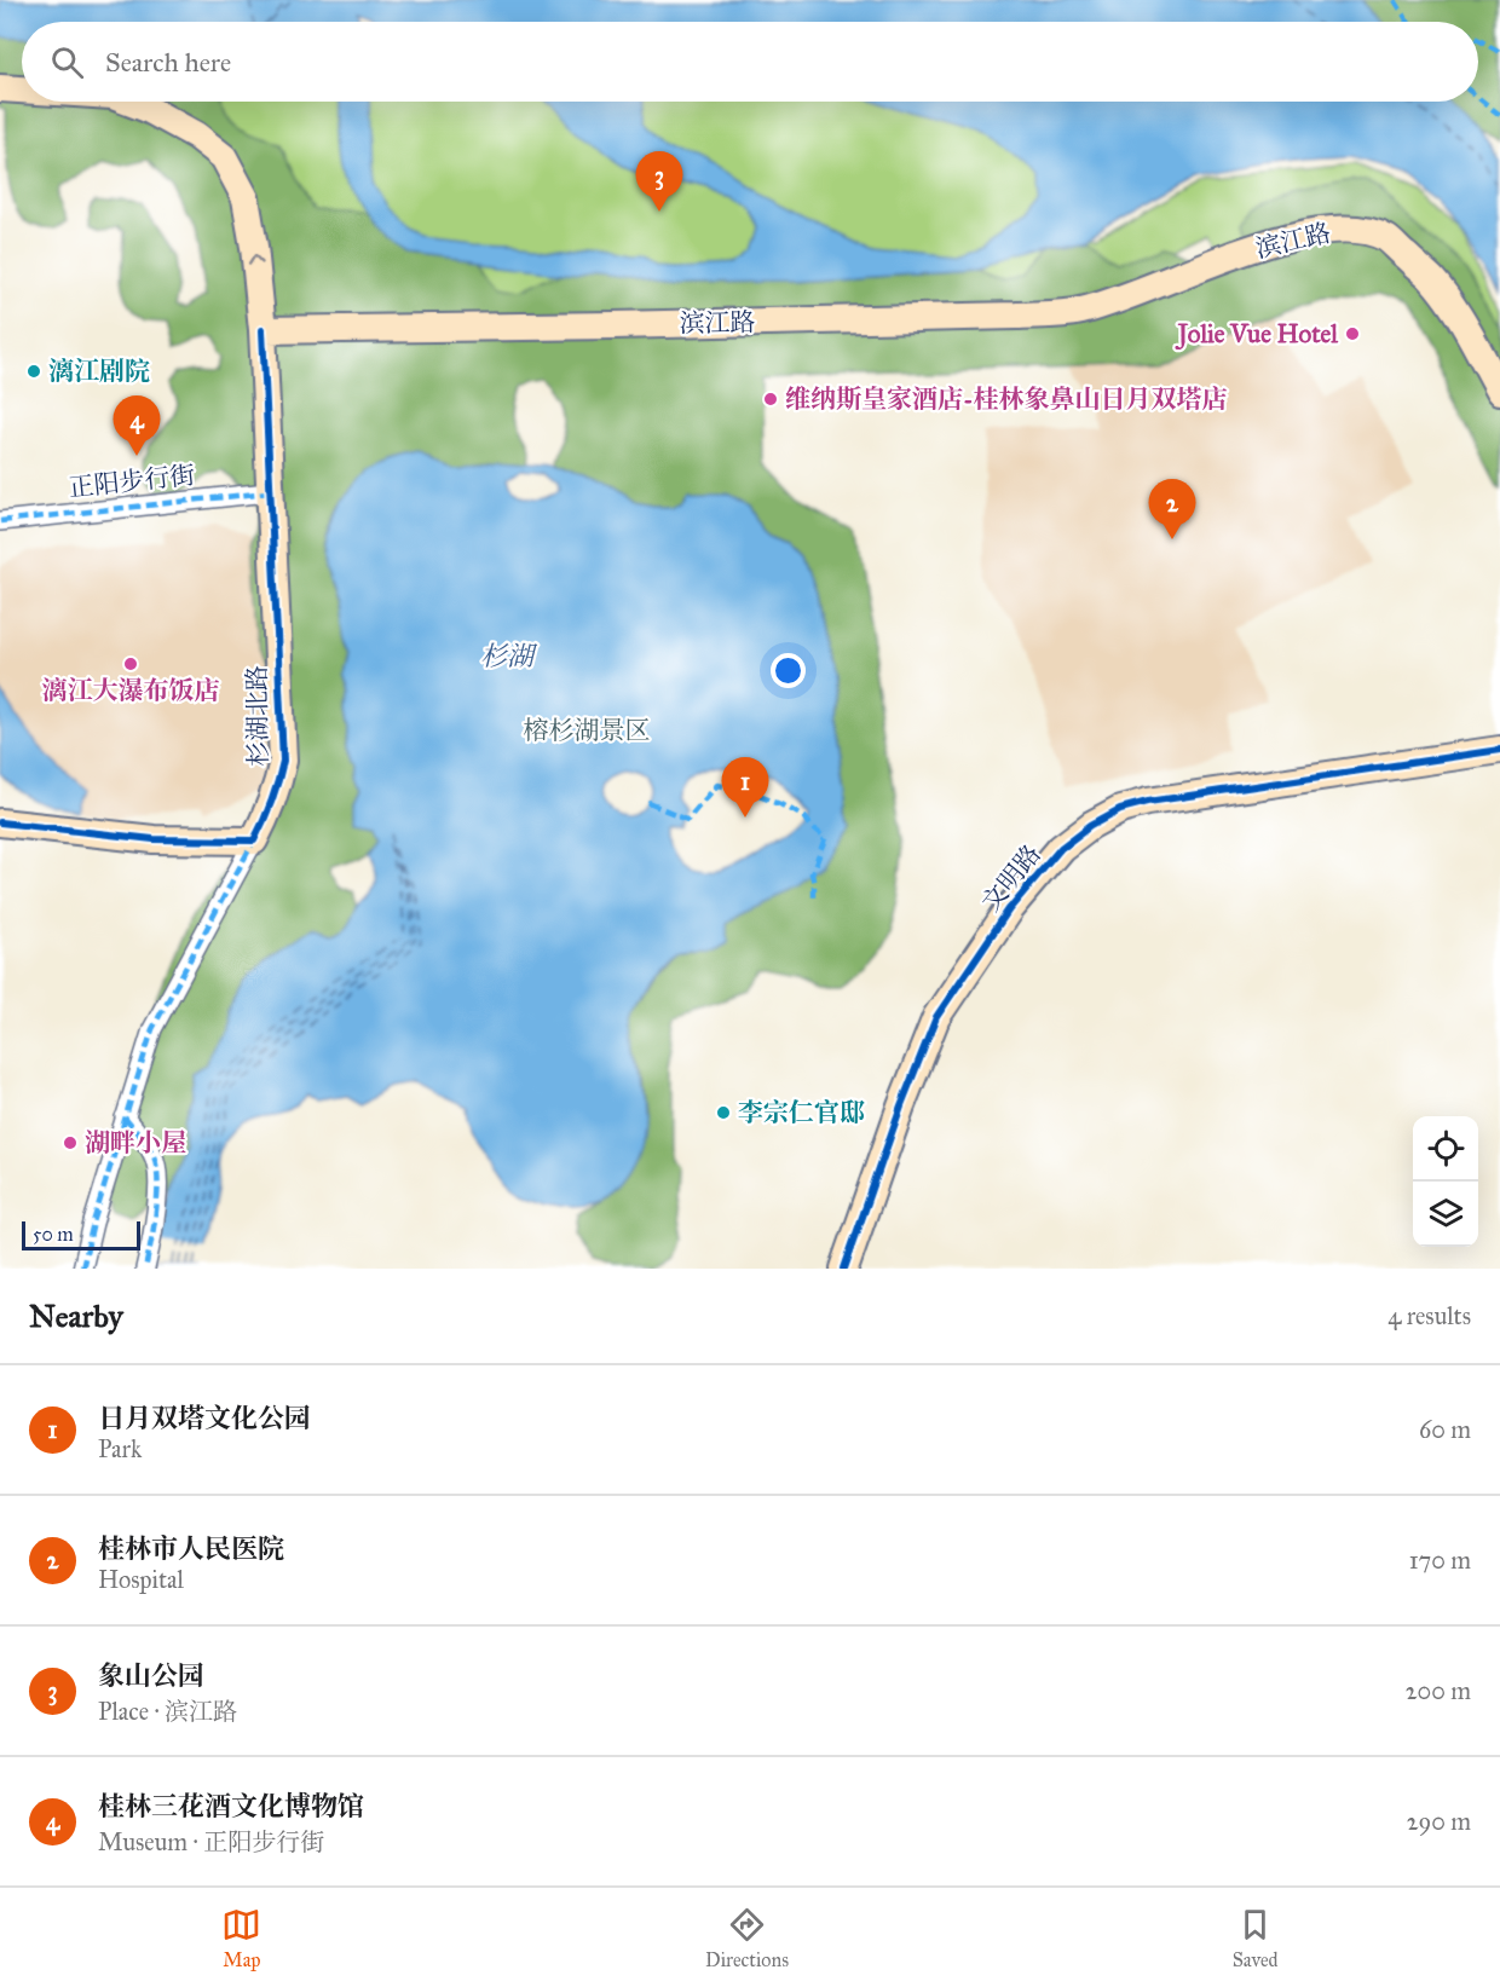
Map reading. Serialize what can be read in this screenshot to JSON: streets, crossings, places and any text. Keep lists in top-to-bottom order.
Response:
{
  "streets": {
    "street": [
      "滨江路",
      "正阳步行街",
      "杉湖北路",
      "文明路"
    ]
  },
  "crossings": [
    ["滨江路", "杉湖北路"],
    ["正阳步行街", "杉湖北路"]
  ],
  "water": ["杉湖"],
  "parks": ["榕杉湖景区"],
  "places": [
    "Jolie Vue Hotel",
    "漓江剧院",
    "维纳斯皇家酒店-桂林象鼻山日月双塔店",
    "漓江大瀑布饭店",
    "李宗仁官邸",
    "湖畔小屋"
  ],
  "scale_bar": "50 m",
  "page": {
    "search": "Search here",
    "pins": [
      "3",
      "4",
      "2",
      "1"
    ],
    "scale": "50 m",
    "heading": ["Nearby", "4 results"],
    "list": [
      {
        "mark": "1",
        "name": "日月双塔文化公园",
        "note": "Park",
        "value": "60 m"
      },
      {
        "mark": "2",
        "name": "桂林市人民医院",
        "note": "Hospital",
        "value": "170 m"
      },
      {
        "mark": "3",
        "name": "象山公园",
        "note": "Place · 滨江路",
        "value": "200 m"
      },
      {
        "mark": "4",
        "name": "桂林三花酒文化博物馆",
        "note": "Museum · 正阳步行街",
        "value": "290 m"
      }
    ],
    "nav": ["Map", "Directions", "Saved"]
  }
}
